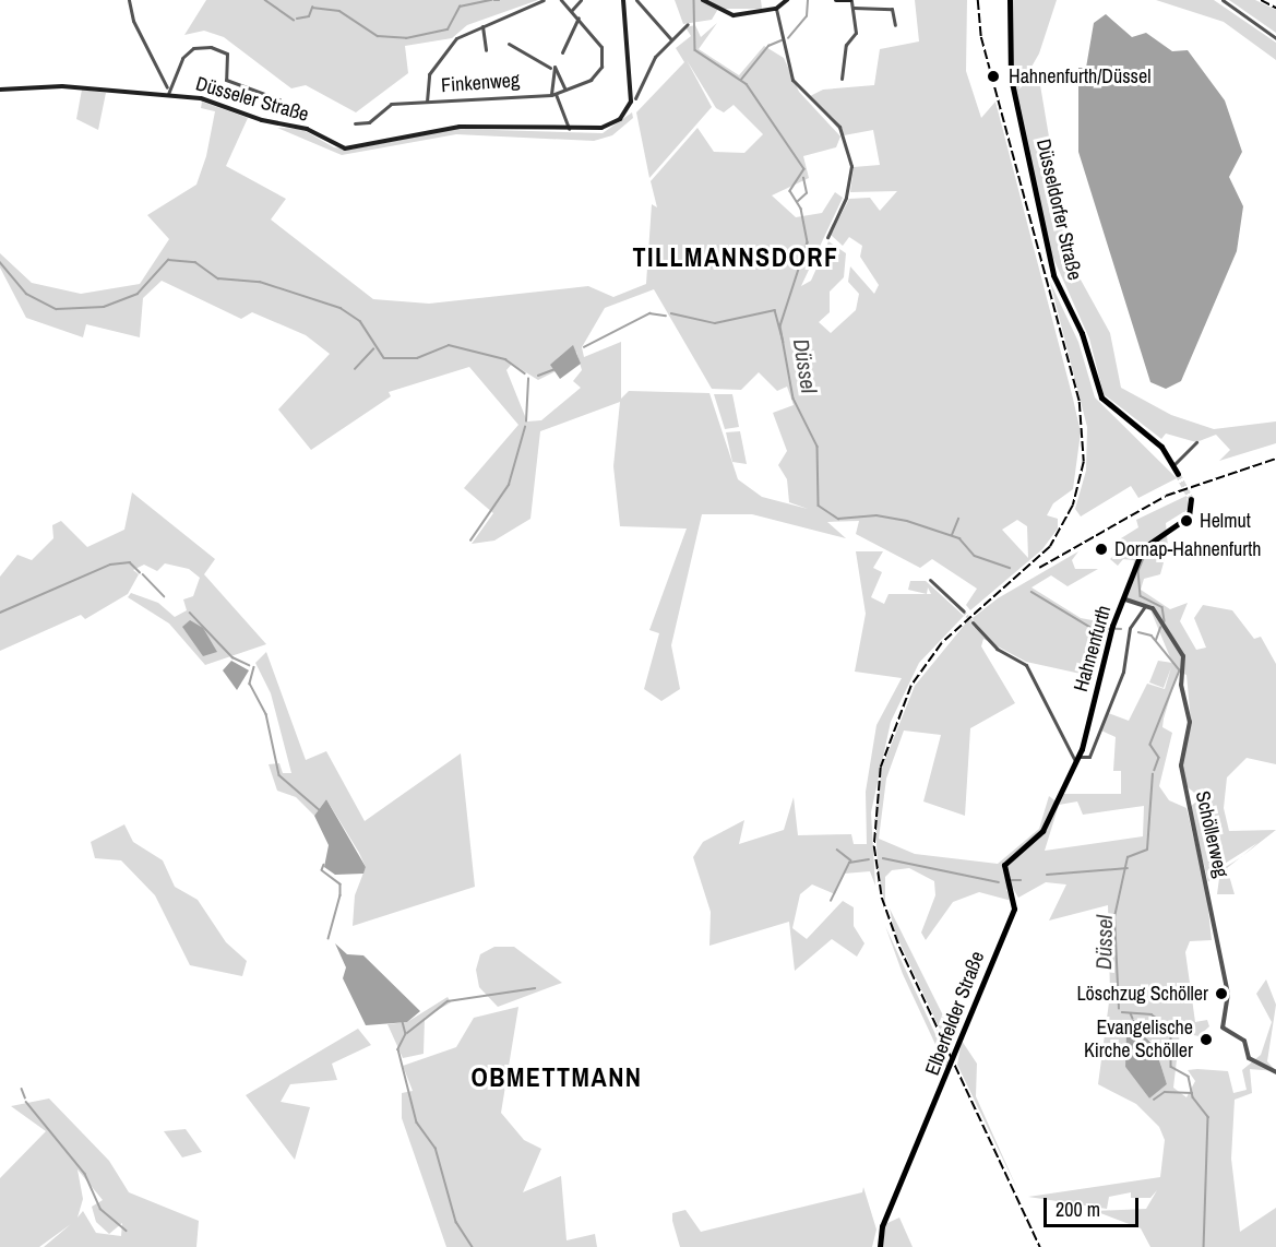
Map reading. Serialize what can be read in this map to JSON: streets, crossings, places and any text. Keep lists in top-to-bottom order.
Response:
{
  "streets": {
    "main road": [
      "Düsseler Straße",
      "Düsseldorfer Straße",
      "Hahnenfurth",
      "Elberfelder Straße"
    ],
    "street": ["Finkenweg", "Schöllerweg"]
  },
  "crossings": [
    ["Hahnenfurth", "Elberfelder Straße"]
  ],
  "districts": ["TILLMANNSDORF", "OBMETTMANN"],
  "water": ["Düssel"],
  "places": [
    "Hahnenfurth/Düssel",
    "Helmut",
    "Dornap-Hahnenfurth",
    "Löschzug Schöller",
    "Evangelische Kirche Schöller"
  ],
  "scale_bar": "200 m"
}
